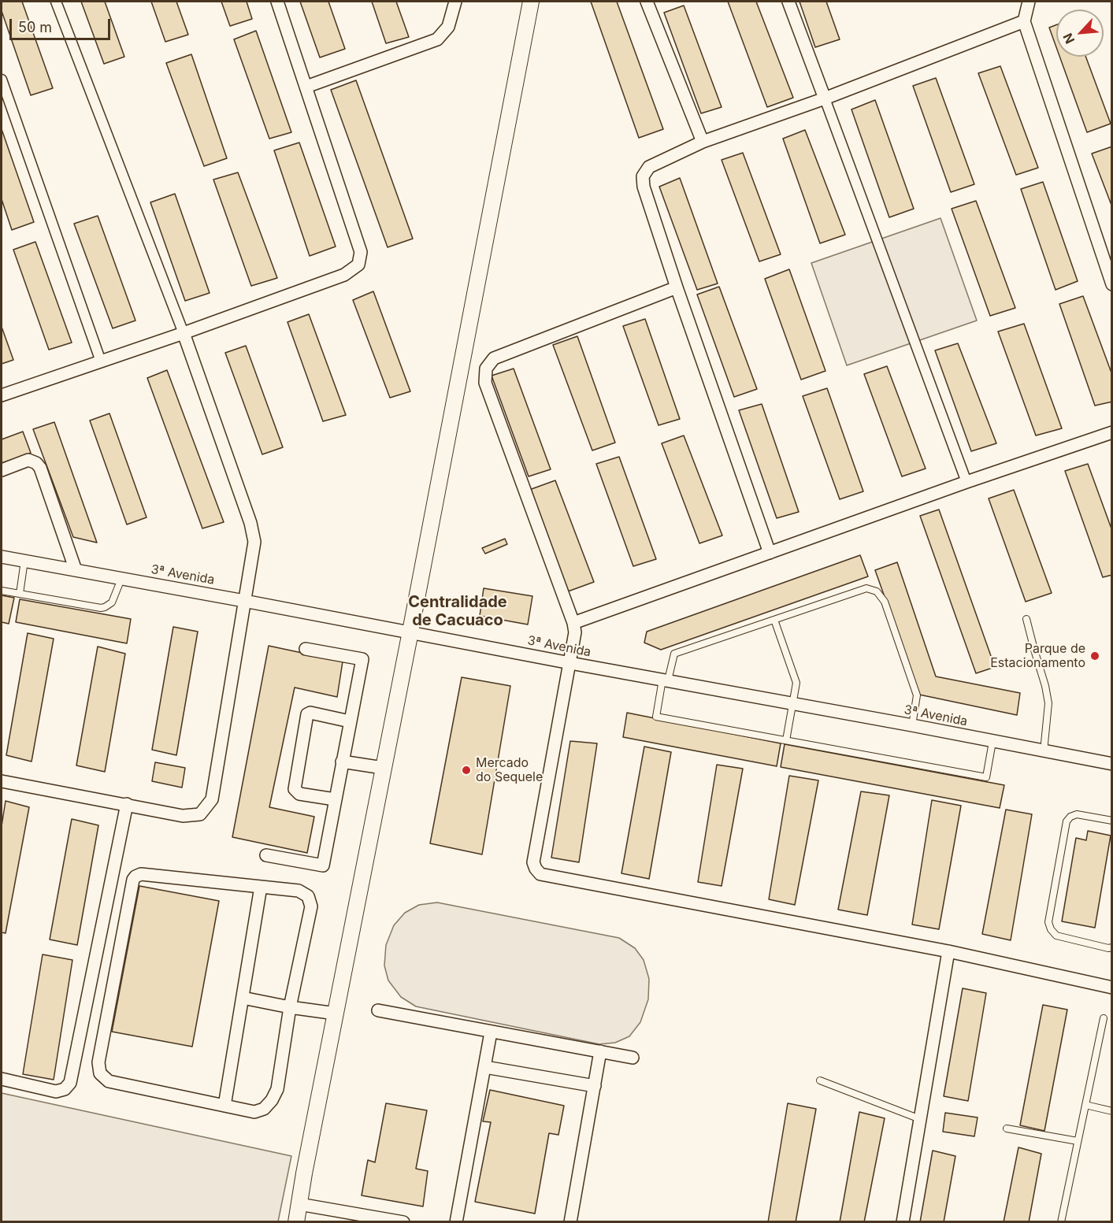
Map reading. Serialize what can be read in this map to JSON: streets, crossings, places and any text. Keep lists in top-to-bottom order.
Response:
{
  "streets": {
    "street": ["3ª Avenida"]
  },
  "districts": ["Centralidade de Cacuaco"],
  "places": ["Parque de Estacionamento", "Mercado do Sequele"],
  "scale_bar": "50 m",
  "north": "bottom left"
}
